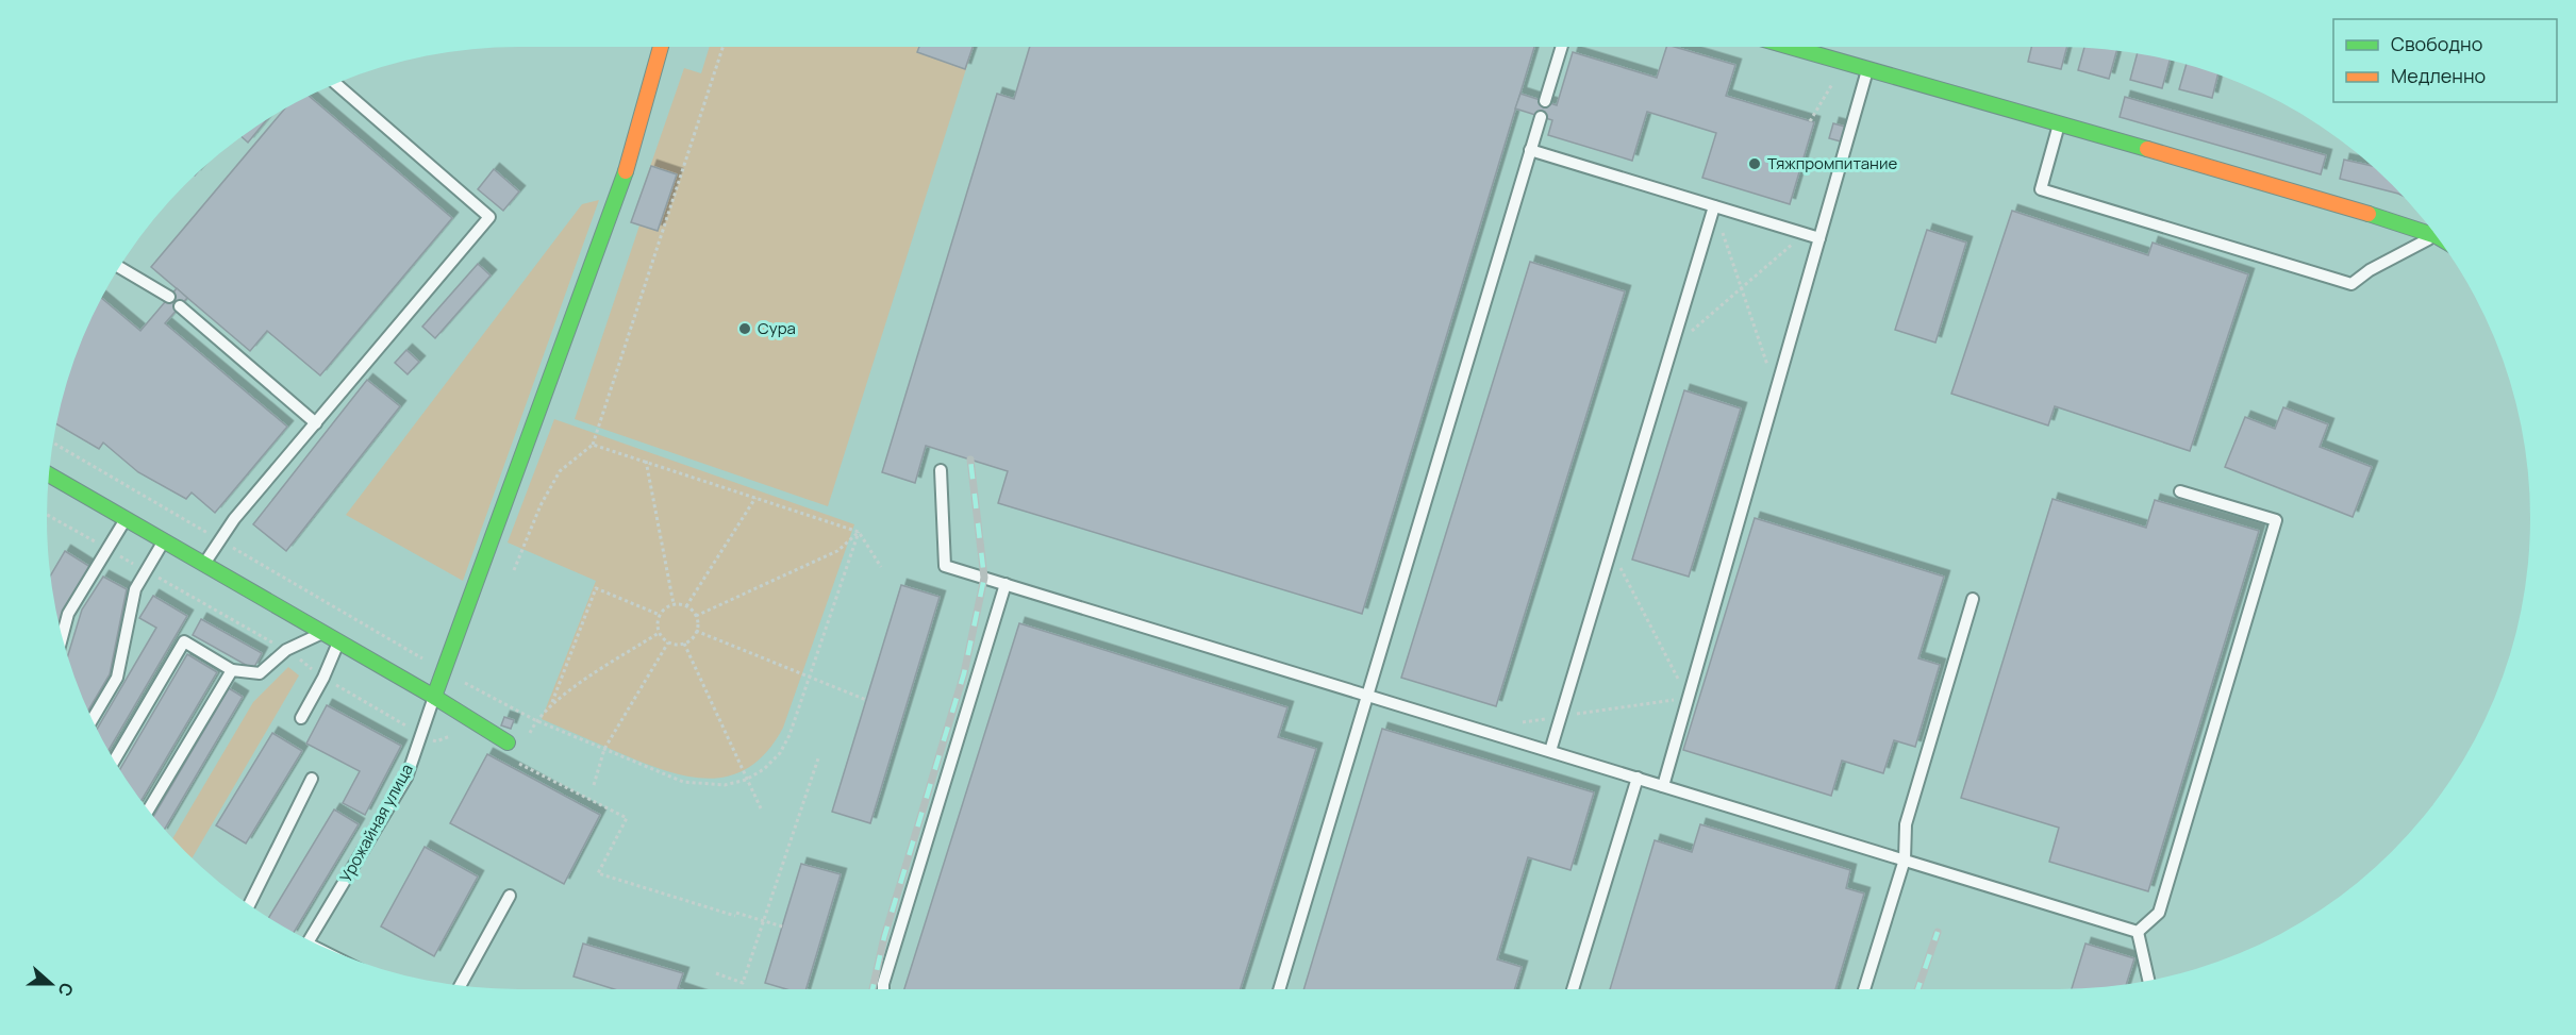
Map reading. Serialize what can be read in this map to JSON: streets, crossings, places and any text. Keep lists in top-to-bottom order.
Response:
{
  "streets": {
    "lane": ["Урожайная улица"]
  },
  "places": ["Тяжпромпитание", "Сура"],
  "legend": ["Свободно", "Медленно"],
  "north": "right"
}
